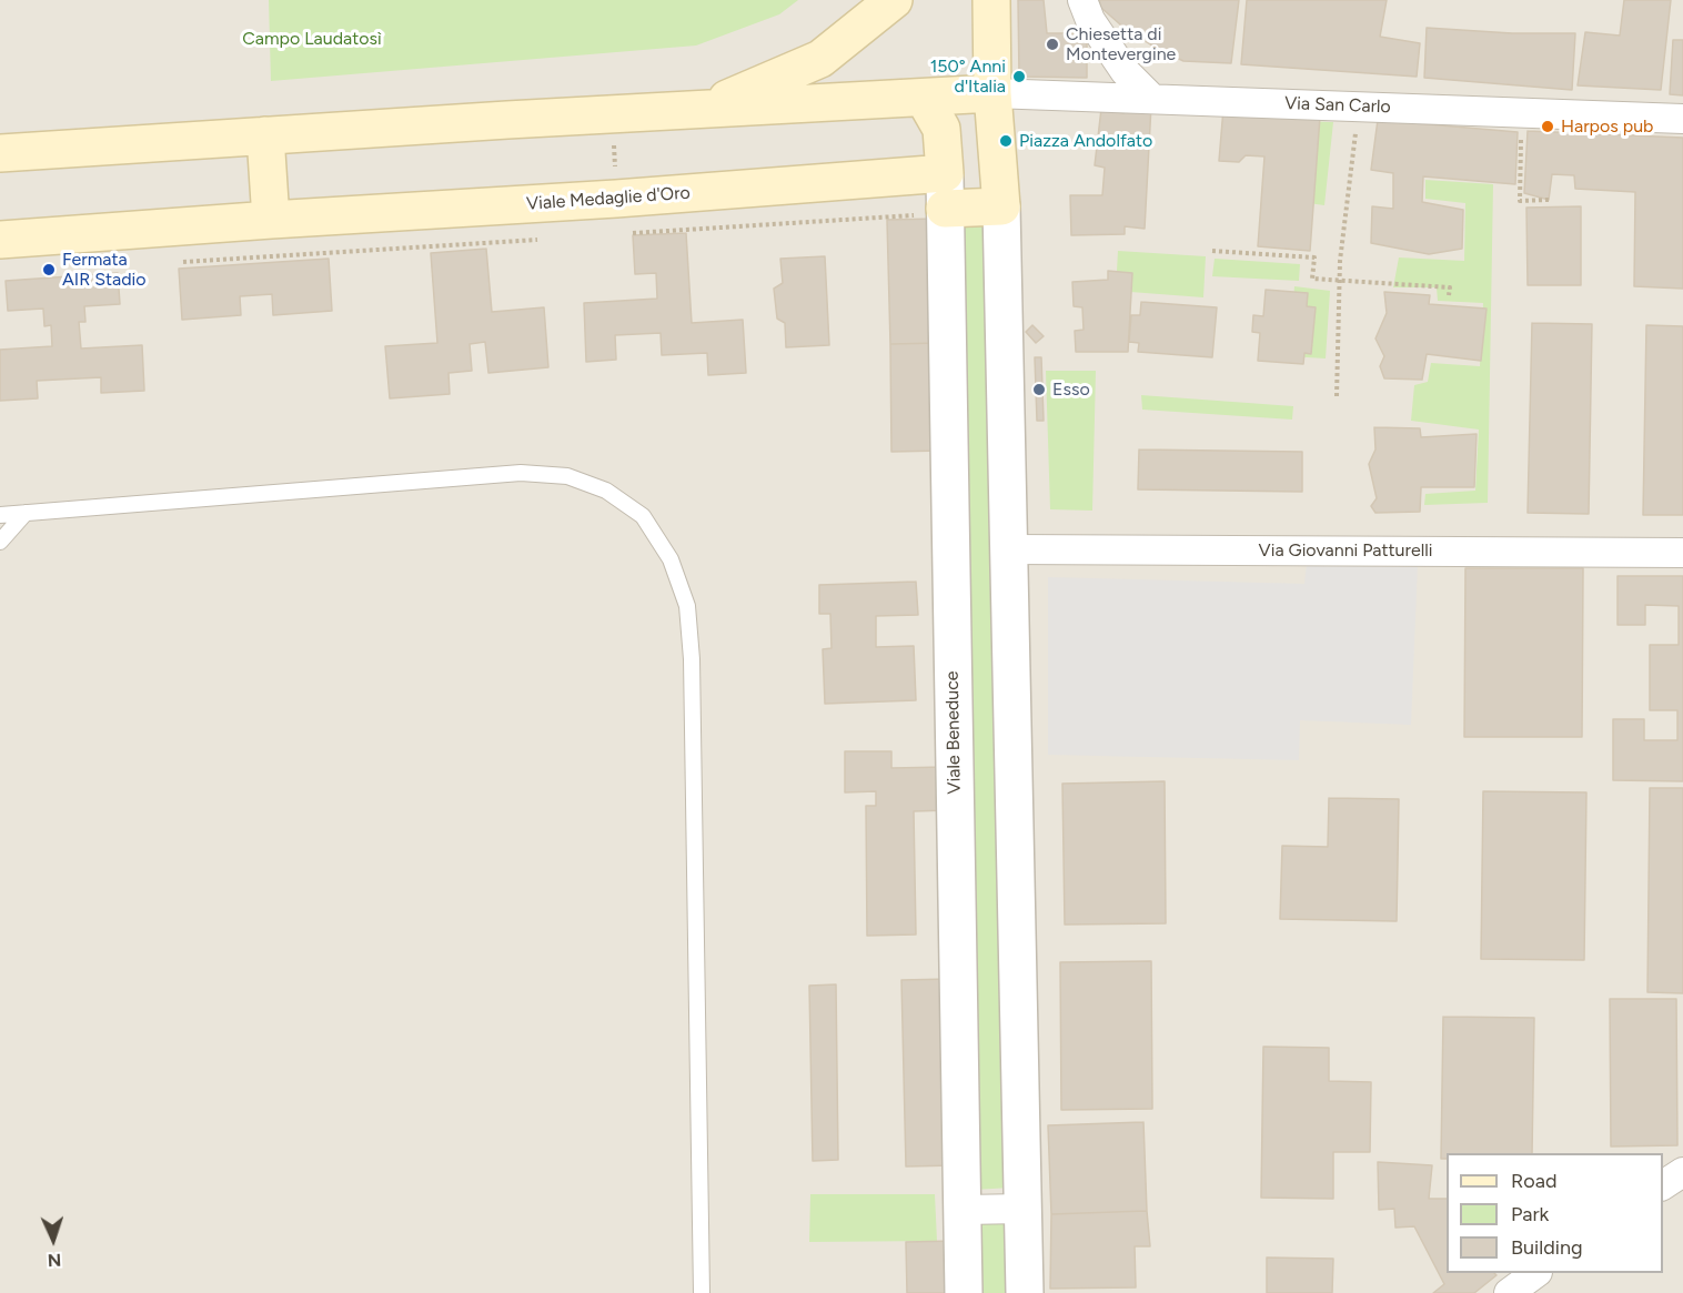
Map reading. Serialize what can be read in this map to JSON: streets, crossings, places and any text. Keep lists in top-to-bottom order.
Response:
{
  "streets": {
    "main road": ["Viale Medaglie d'Oro"],
    "street": ["Via San Carlo", "Via Giovanni Patturelli", "Viale Beneduce"]
  },
  "crossings": [
    ["Viale Medaglie d'Oro", "Viale Beneduce"]
  ],
  "parks": ["Campo Laudatosì"],
  "places": [
    "Chiesetta di Montevergine",
    "150° Anni d'Italia",
    "Harpos pub",
    "Piazza Andolfato",
    "Fermata AIR Stadio",
    "Esso"
  ],
  "legend": ["Road", "Park", "Building"],
  "north": "bottom"
}
